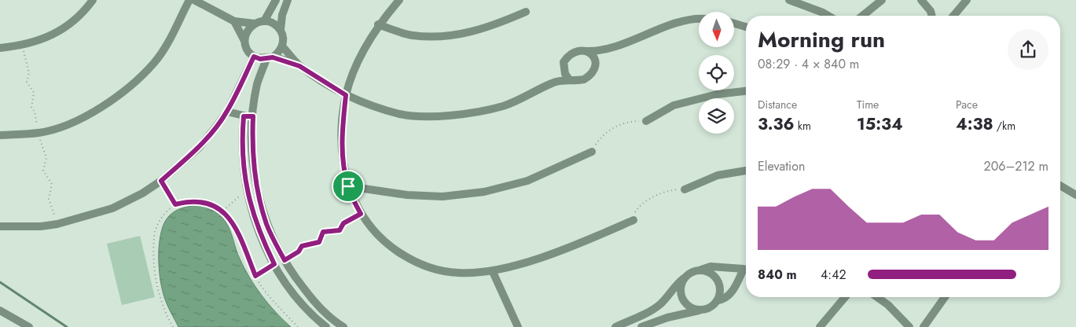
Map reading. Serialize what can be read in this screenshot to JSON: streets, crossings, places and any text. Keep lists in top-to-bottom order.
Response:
{
  "north": "bottom",
  "page": {
    "heading": ["Morning run", "08:29 · 4 × 840 m"],
    "stats": [
      ["Distance", "3.36 km"],
      ["Time", "15:34"],
      ["Pace", "4:38 /km"]
    ],
    "chart": ["Elevation", "206–212 m"],
    "list": [
      {
        "name": "840 m",
        "note": "4:42"
      }
    ]
  }
}
